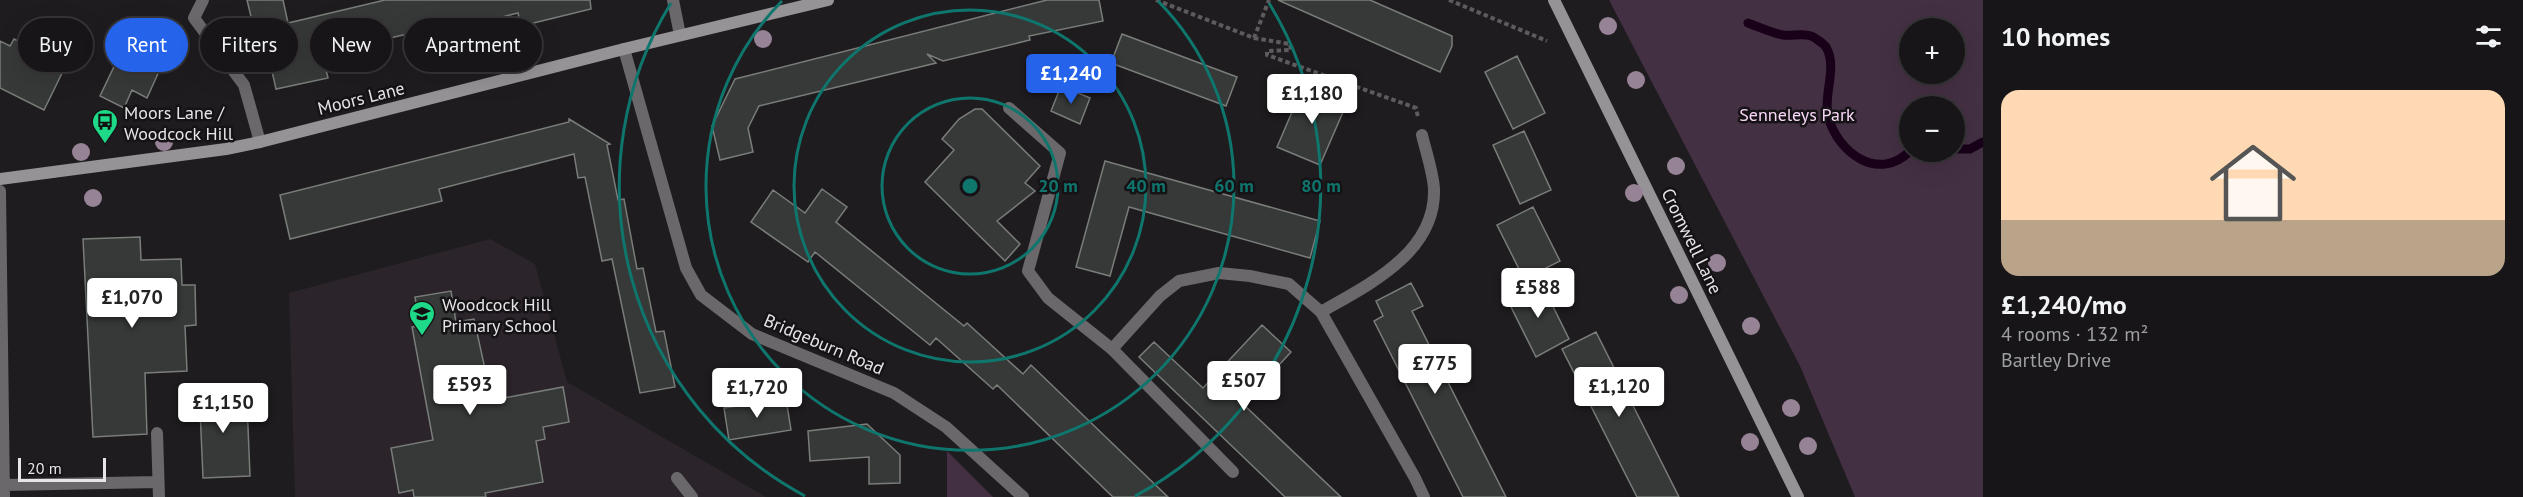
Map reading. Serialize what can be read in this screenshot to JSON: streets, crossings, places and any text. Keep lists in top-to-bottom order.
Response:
{
  "streets": {
    "street": ["Moors Lane", "Cromwell Lane", "Bridgeburn Road"]
  },
  "crossings": [
    ["Moors Lane", "Bridgeburn Road"]
  ],
  "parks": ["Senneleys Park"],
  "places": {
    "bus stop": ["Moors Lane / Woodcock Hill"],
    "school or university": ["Woodcock Hill Primary School"]
  },
  "scale_bar": "20 m",
  "page": {
    "heading": "10 homes",
    "map_buttons": ["+", "−"],
    "chip": [
      "Buy",
      "Rent",
      "Filters",
      "New",
      "Apartment"
    ],
    "price": [
      "£1,240",
      "£1,180",
      "£588",
      "£1,070",
      "£775",
      "£507",
      "£593",
      "£1,120",
      "£1,720",
      "£1,150"
    ],
    "list": [
      {
        "name": "£1,240/mo",
        "note": "4 rooms · 132 m² · Bartley Drive"
      }
    ],
    "scale": "20 m"
  },
  "rings": [
    "20 m",
    "40 m",
    "60 m",
    "80 m"
  ]
}
